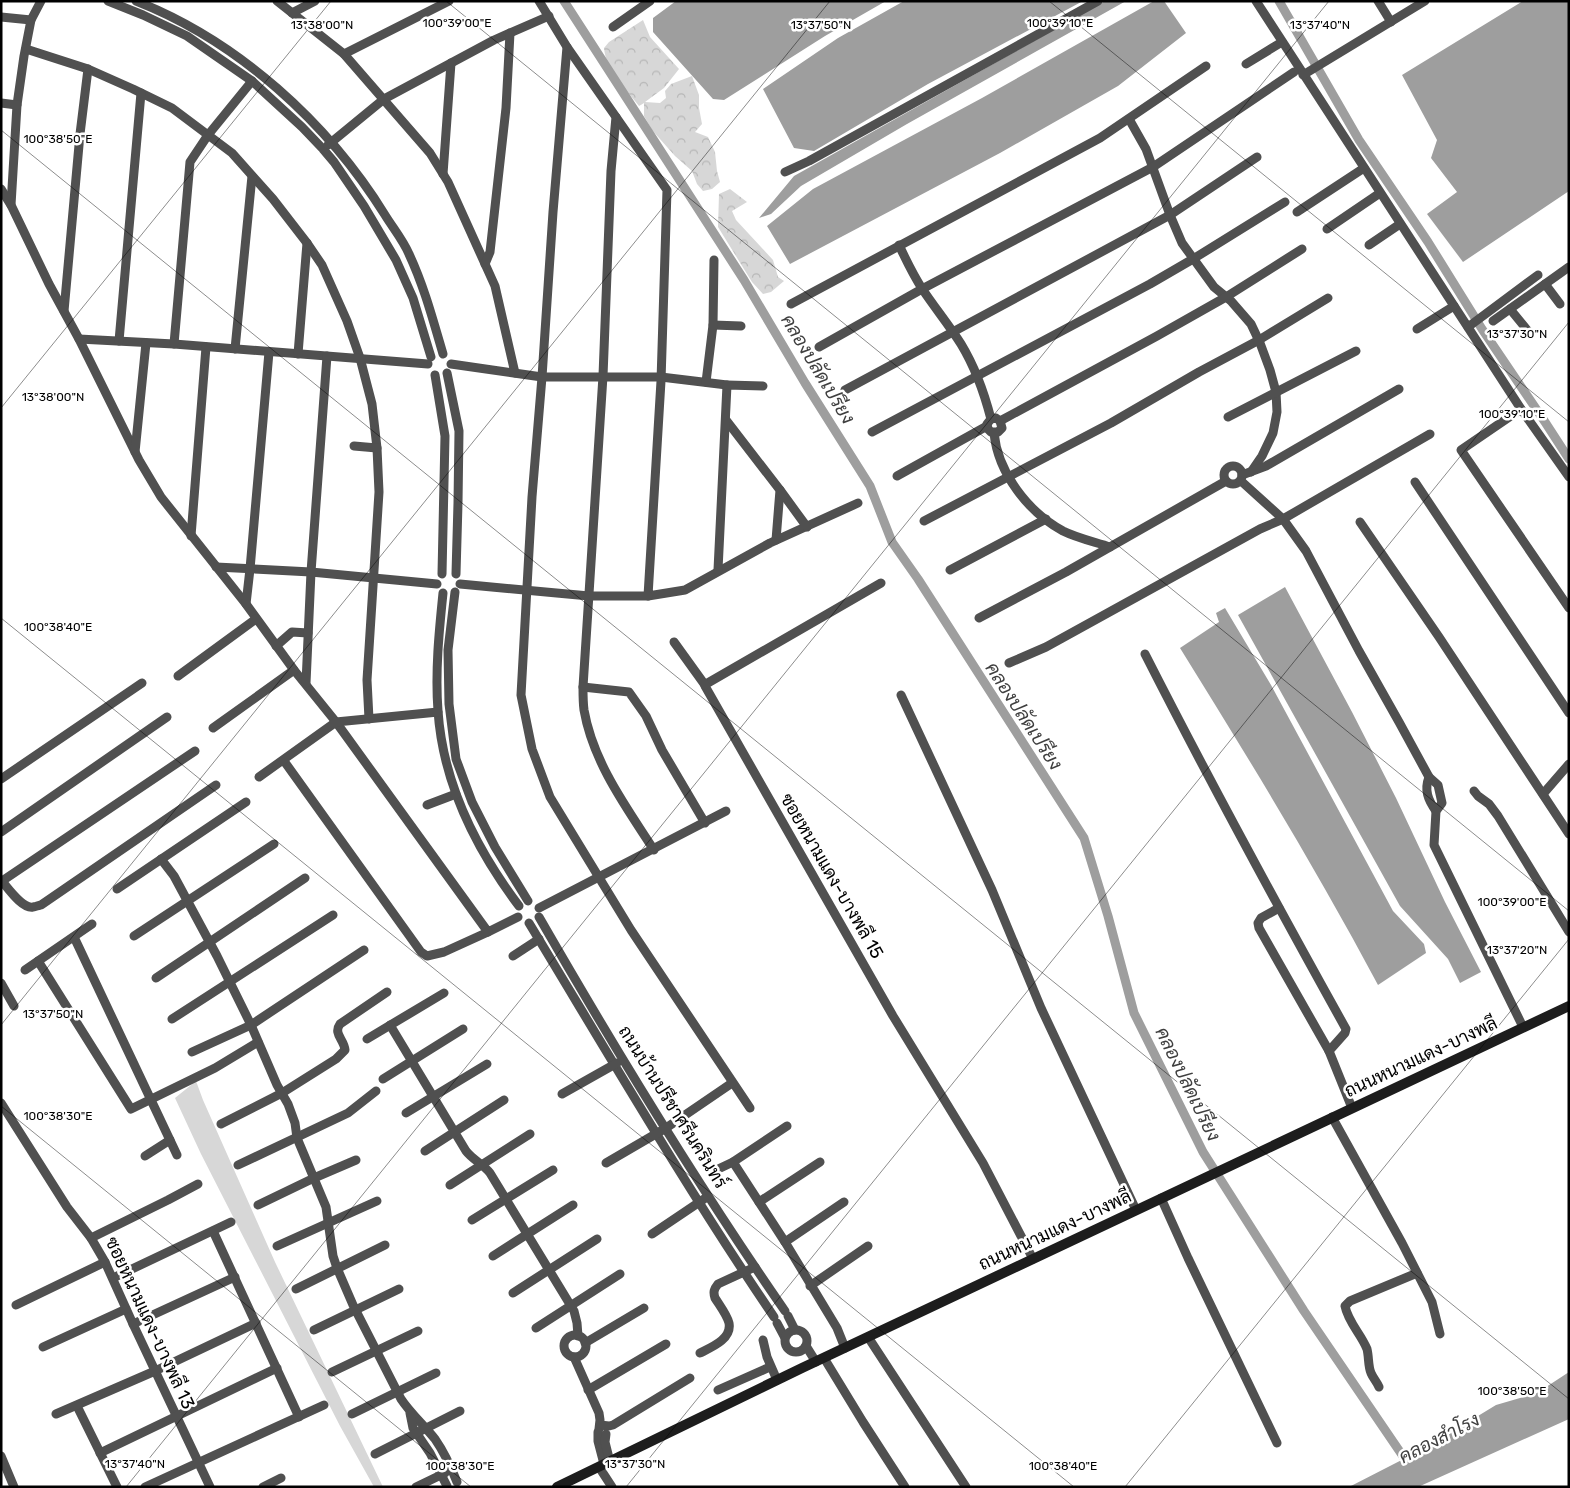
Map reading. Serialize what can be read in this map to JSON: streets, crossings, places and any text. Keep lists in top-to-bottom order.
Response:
{
  "streets": {
    "main road": ["ถนนหนามแดง-บางพลี"],
    "street": ["ซอยหนามแดง-บางพลี 15", "ถนนบ้านปรีชาศรีนครินทร์", "ซอยหนามแดง-บางพลี 13"]
  },
  "crossings": [
    ["ซอยหนามแดง-บางพลี 15", "ถนนหนามแดง-บางพลี"]
  ],
  "water": ["คลองปลัดเปรียง", "คลองสำโรง"],
  "coordinates": [
    "100°39'10\"E",
    "100°39'00\"E",
    "13°38'00\"N",
    "13°37'50\"N",
    "13°37'40\"N",
    "100°38'50\"E",
    "13°37'30\"N",
    "100°38'40\"E",
    "13°37'20\"N",
    "100°38'30\"E"
  ]
}
